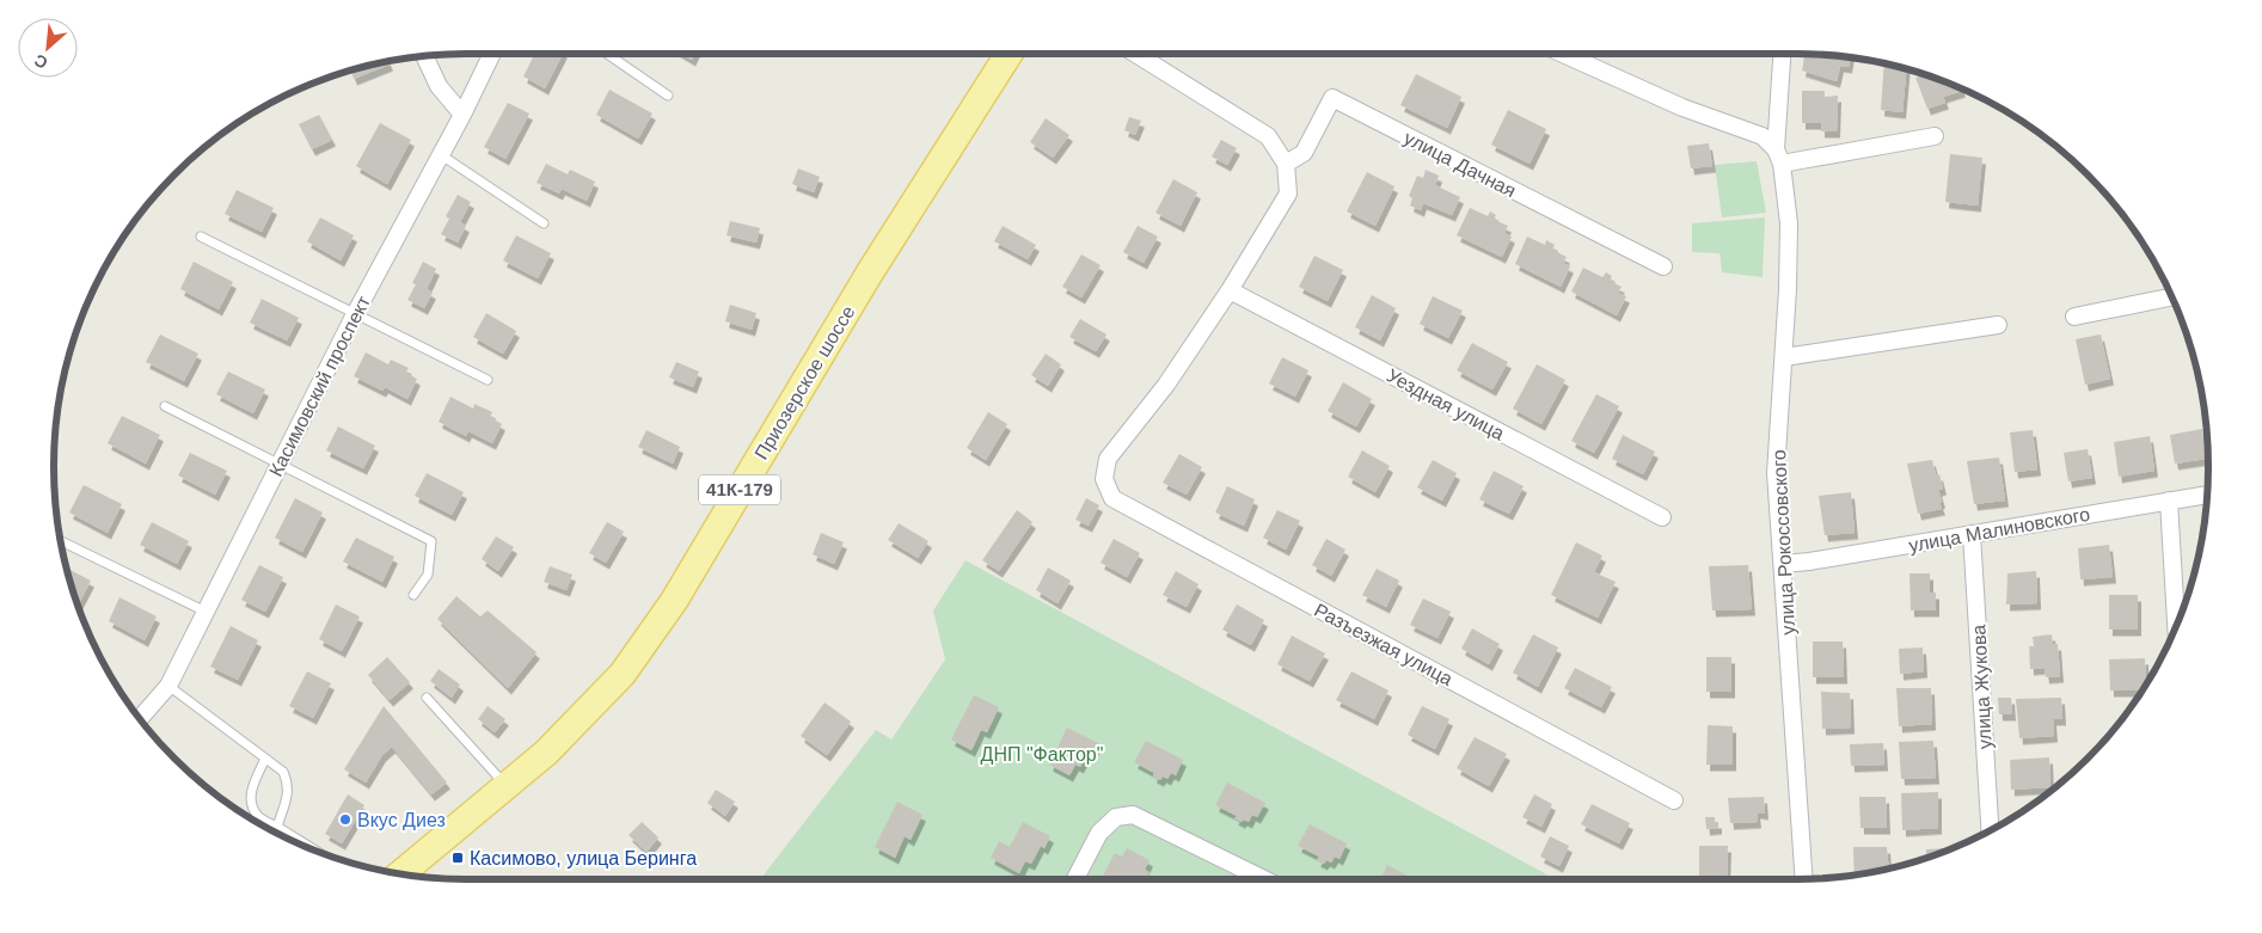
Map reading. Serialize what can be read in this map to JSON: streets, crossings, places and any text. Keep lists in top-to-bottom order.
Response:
{
  "streets": {
    "main road": ["Приозерское шоссе", "41К-179"],
    "street": [
      "улица Дачная",
      "Касимовский проспект",
      "Уездная улица",
      "улица Малиновского",
      "улица Рокоссовского",
      "Разъезжая улица",
      "улица Жукова"
    ]
  },
  "crossings": [
    ["Уездная улица", "Разъезжая улица"],
    ["улица Малиновского", "улица Рокоссовского"],
    ["улица Малиновского", "улица Жукова"]
  ],
  "parks": ["ДНП \"Фактор\""],
  "places": {
    "other": ["Вкус Диез"],
    "transit": ["Касимово, улица Беринга"]
  },
  "north": "bottom left"
}
